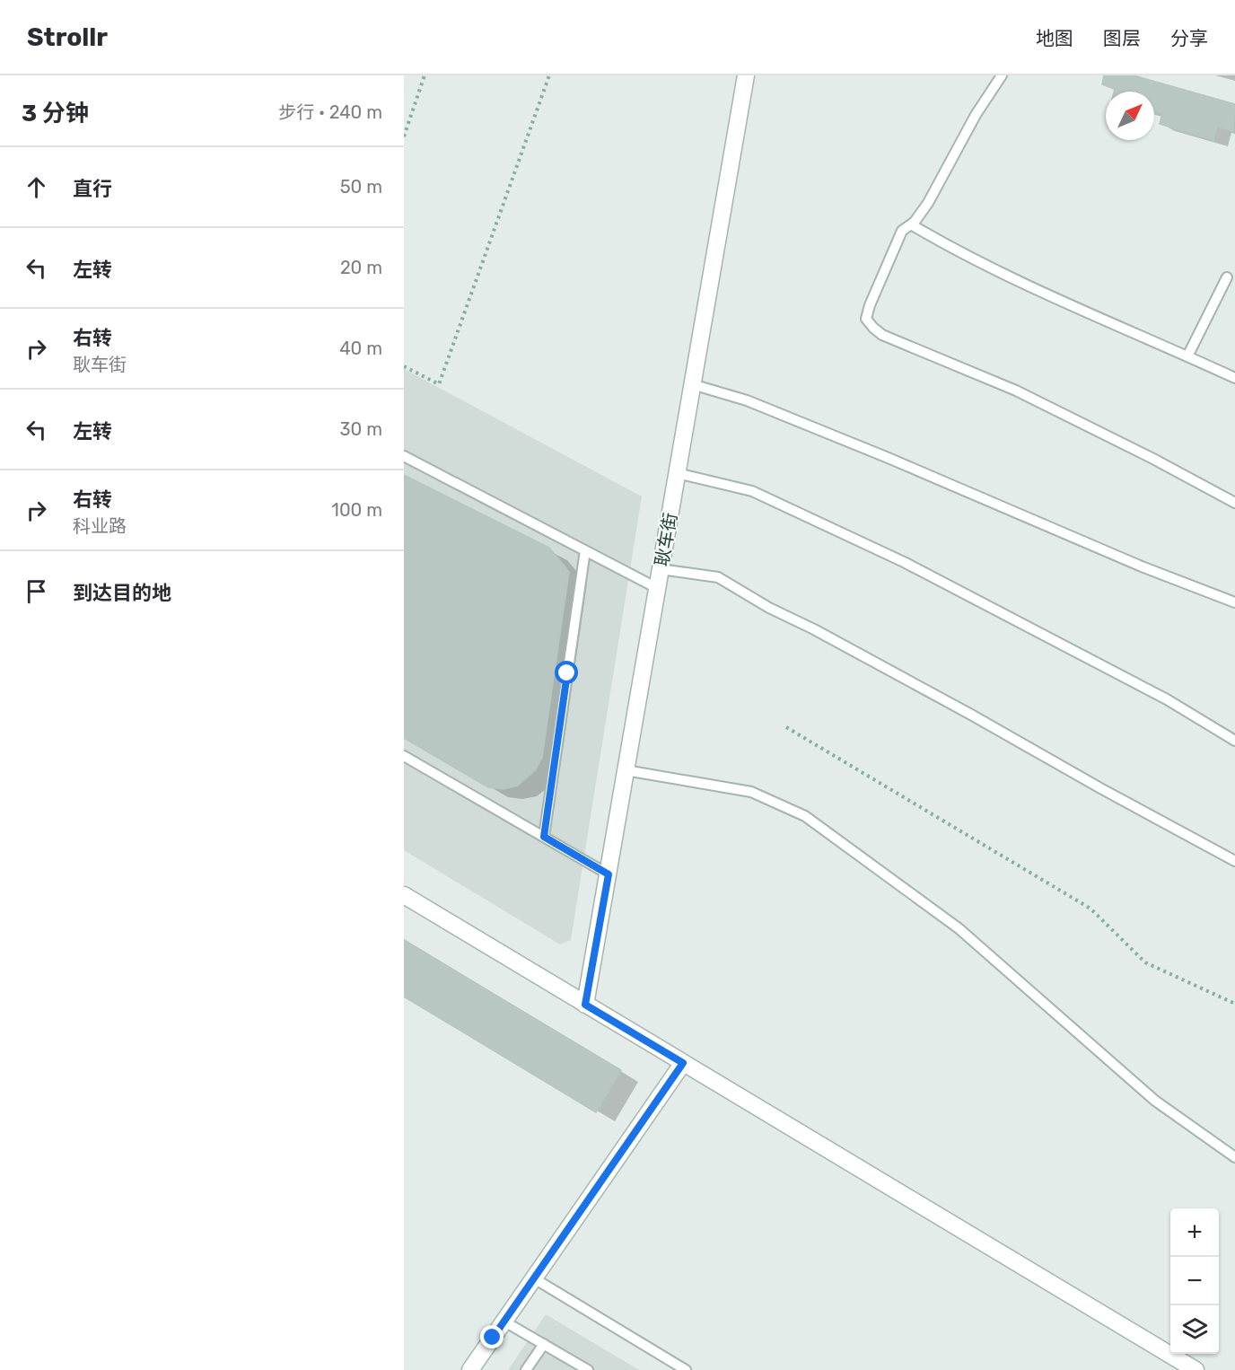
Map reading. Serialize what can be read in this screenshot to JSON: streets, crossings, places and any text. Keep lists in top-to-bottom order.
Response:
{
  "streets": {
    "street": ["耿车街"]
  },
  "north": "top right",
  "page": {
    "header": "Strollr",
    "nav": ["地图", "图层", "分享"],
    "heading": ["3 分钟", "步行 · 240 m"],
    "list": [
      ["直行", "50 m"],
      ["左转", "20 m"],
      ["右转", "耿车街", "40 m"],
      ["左转", "30 m"],
      ["右转", "科业路", "100 m"],
      "到达目的地"
    ],
    "map_buttons": ["+", "−"]
  }
}
